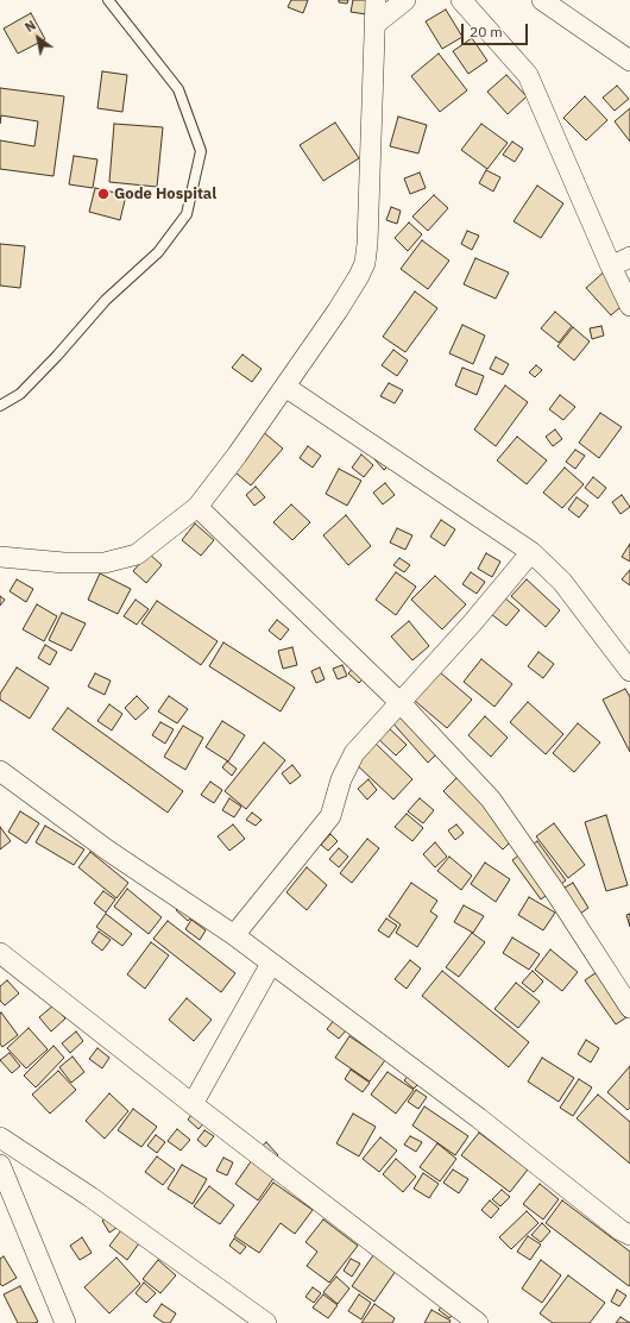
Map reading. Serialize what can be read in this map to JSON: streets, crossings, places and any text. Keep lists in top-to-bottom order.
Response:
{
  "places": ["Gode Hospital"],
  "scale_bar": "20 m",
  "north": "top left"
}
